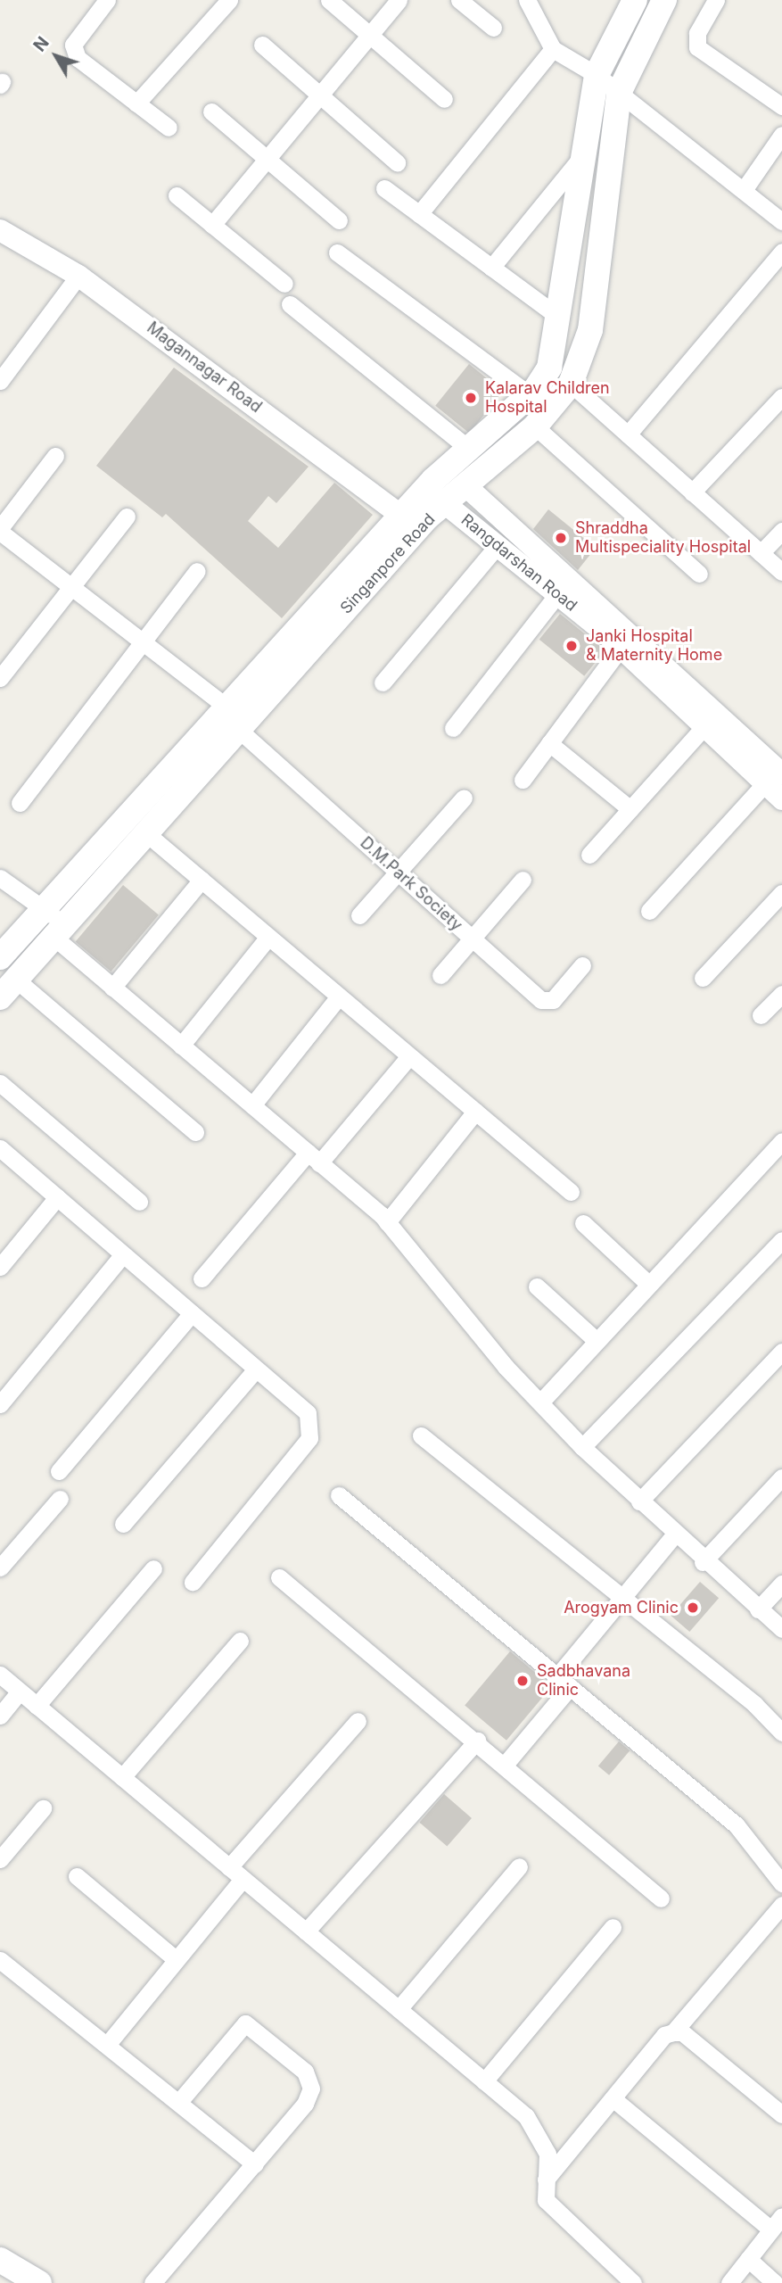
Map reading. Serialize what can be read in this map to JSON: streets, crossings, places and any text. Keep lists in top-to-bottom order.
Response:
{
  "streets": {
    "main road": ["Singanpore Road"],
    "street": ["Magannagar Road", "Rangdarshan Road", "D.M.Park Society"]
  },
  "crossings": [
    ["Magannagar Road", "Singanpore Road"],
    ["Rangdarshan Road", "Singanpore Road"],
    ["Singanpore Road", "D.M.Park Society"]
  ],
  "places": [
    "Kalarav Children Hospital",
    "Shraddha Multispeciality Hospital",
    "Janki Hospital & Maternity Home",
    "Arogyam Clinic",
    "Sadbhavana Clinic"
  ],
  "north": "top left"
}
